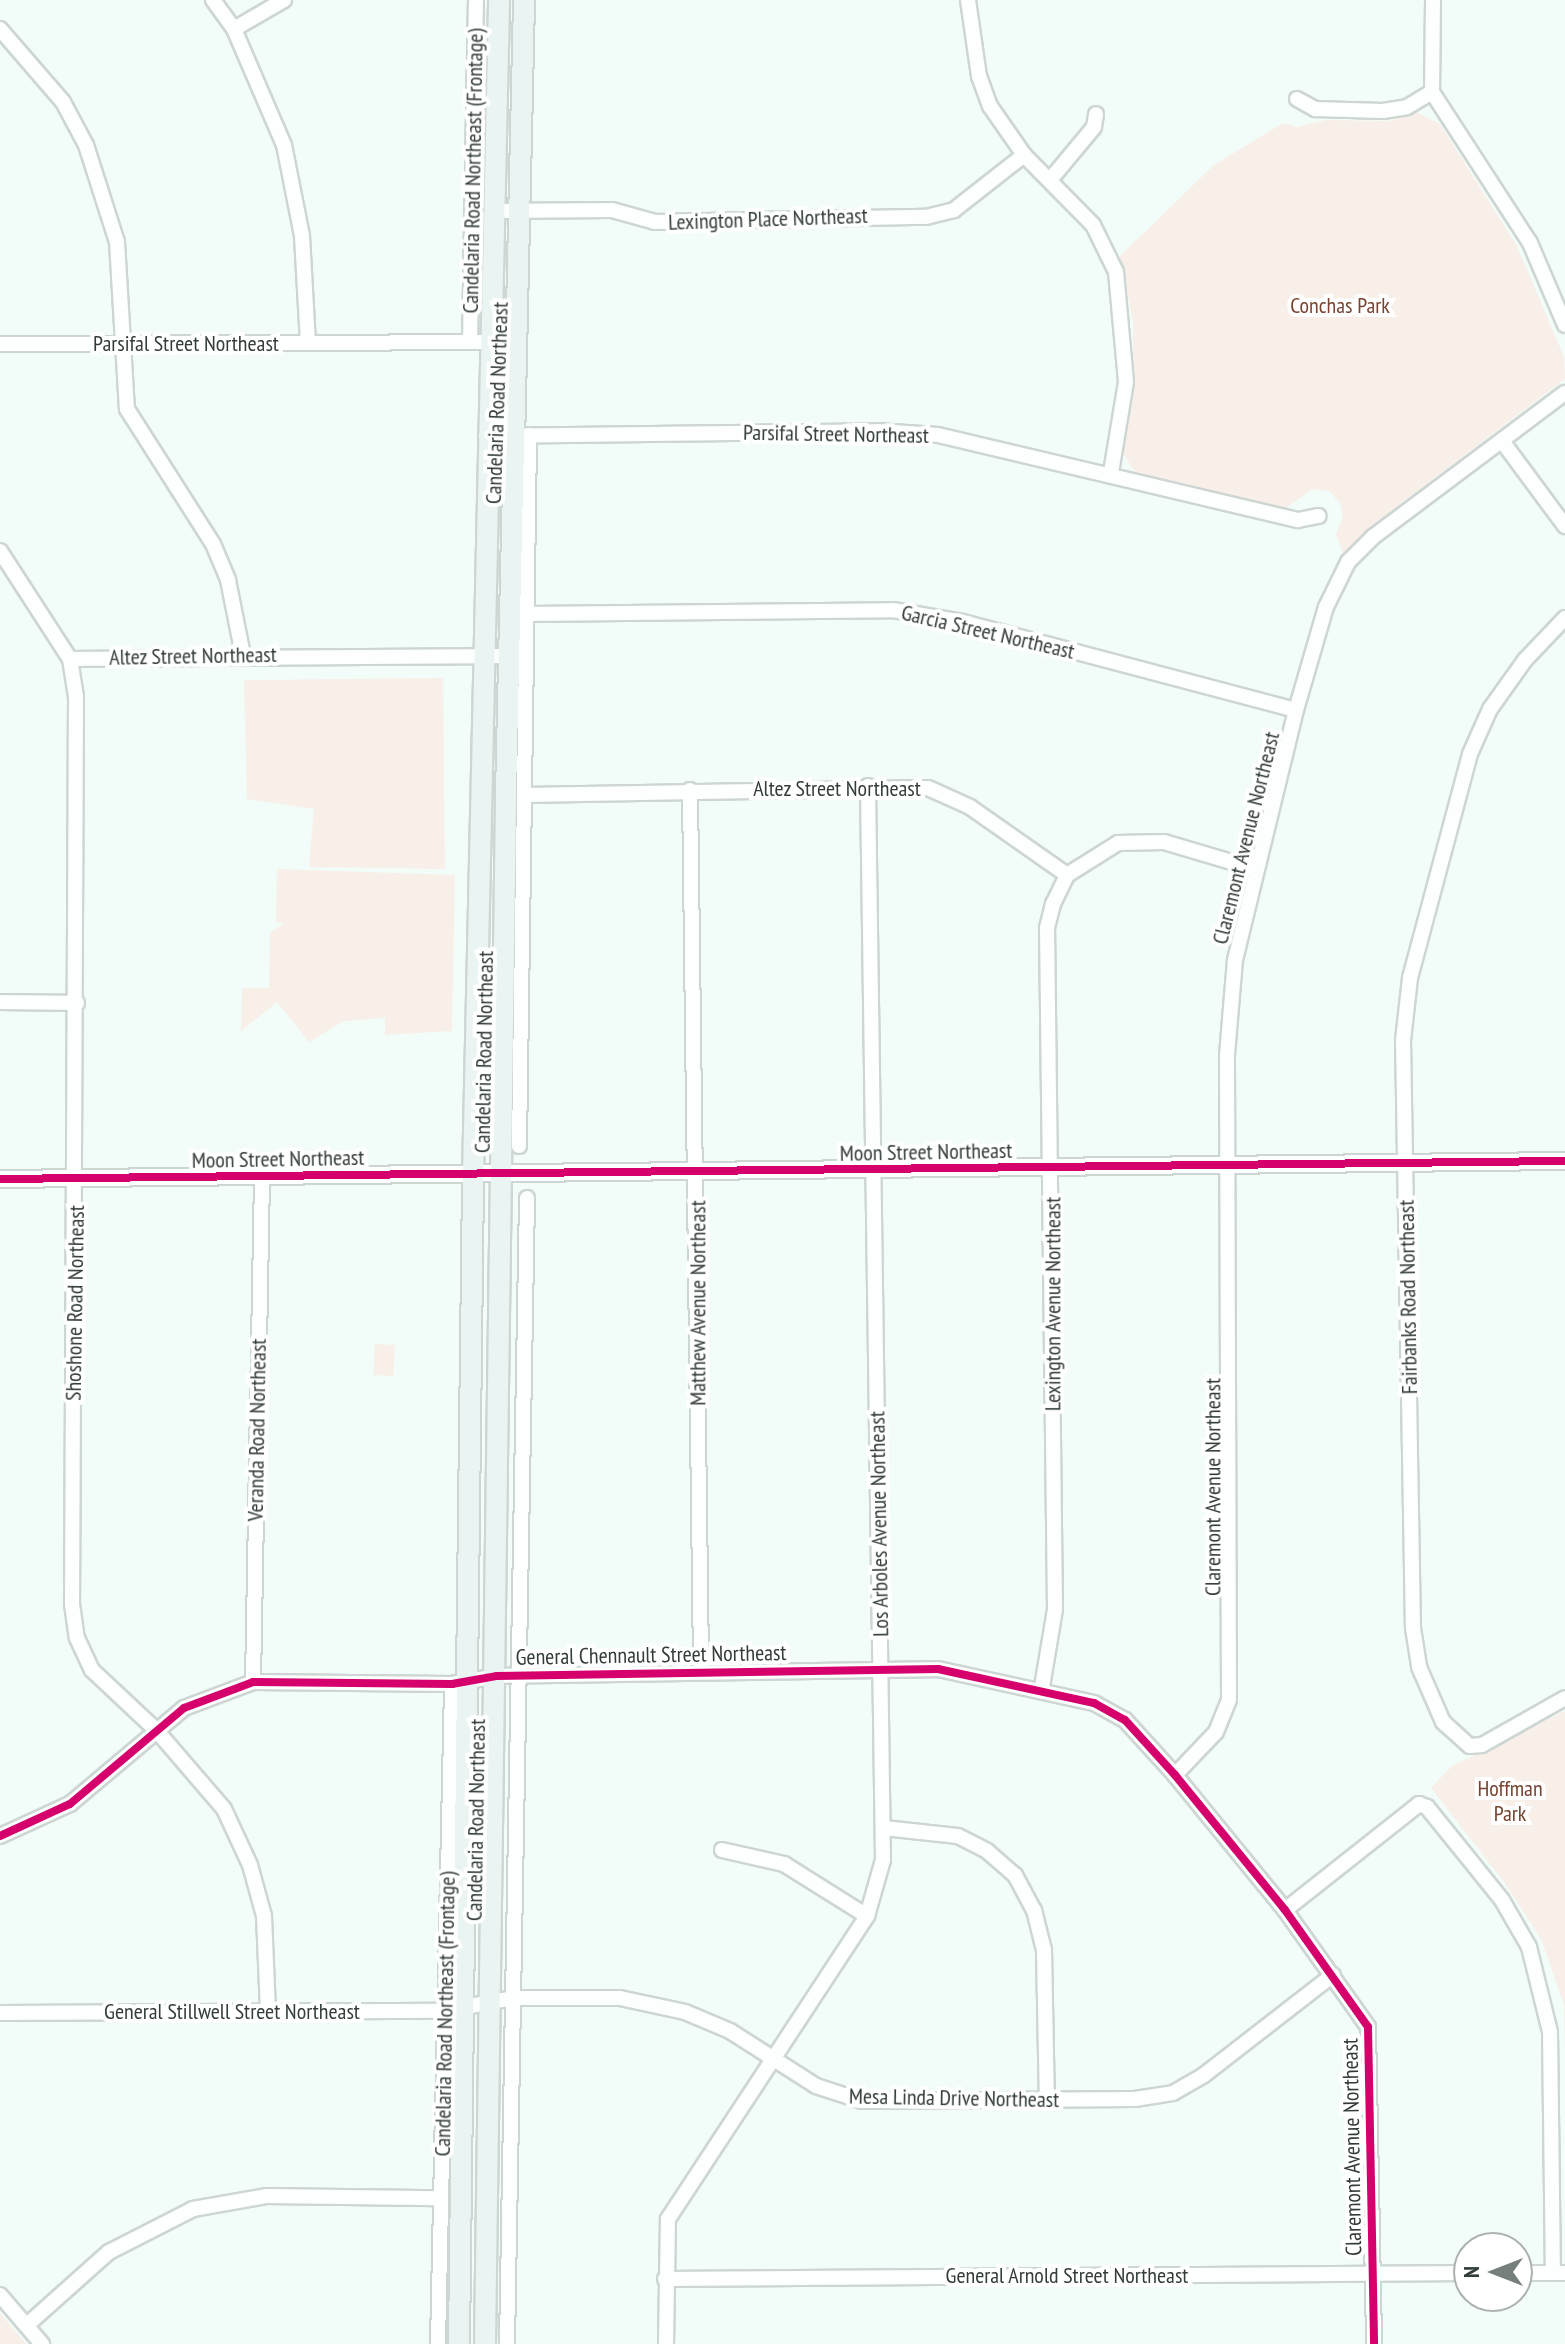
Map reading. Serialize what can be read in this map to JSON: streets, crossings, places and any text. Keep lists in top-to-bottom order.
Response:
{
  "streets": {
    "main road": ["Candelaria Road Northeast"],
    "street": [
      "Candelaria Road Northeast (Frontage)",
      "Lexington Place Northeast",
      "Parsifal Street Northeast",
      "Garcia Street Northeast",
      "Altez Street Northeast",
      "Claremont Avenue Northeast",
      "Moon Street Northeast",
      "Fairbanks Road Northeast",
      "Shoshone Road Northeast",
      "Matthew Avenue Northeast",
      "Lexington Avenue Northeast",
      "Veranda Road Northeast",
      "Los Arboles Avenue Northeast",
      "General Chennault Street Northeast",
      "General Stillwell Street Northeast",
      "Mesa Linda Drive Northeast",
      "General Arnold Street Northeast"
    ]
  },
  "crossings": [
    ["Candelaria Road Northeast (Frontage)", "Parsifal Street Northeast"],
    ["Candelaria Road Northeast (Frontage)", "Candelaria Road Northeast"],
    ["Candelaria Road Northeast (Frontage)", "General Stillwell Street Northeast"],
    ["Candelaria Road Northeast (Frontage)", "Mesa Linda Drive Northeast"],
    ["Lexington Place Northeast", "Candelaria Road Northeast"],
    ["Parsifal Street Northeast", "Candelaria Road Northeast"],
    ["Candelaria Road Northeast", "Altez Street Northeast"],
    ["Candelaria Road Northeast", "Moon Street Northeast"],
    ["Candelaria Road Northeast", "General Chennault Street Northeast"],
    ["Candelaria Road Northeast", "General Stillwell Street Northeast"],
    ["Candelaria Road Northeast", "Mesa Linda Drive Northeast"],
    ["Garcia Street Northeast", "Claremont Avenue Northeast"],
    ["Altez Street Northeast", "Shoshone Road Northeast"],
    ["Altez Street Northeast", "Matthew Avenue Northeast"],
    ["Altez Street Northeast", "Lexington Avenue Northeast"],
    ["Altez Street Northeast", "Los Arboles Avenue Northeast"],
    ["Claremont Avenue Northeast", "Moon Street Northeast"],
    ["Claremont Avenue Northeast", "General Chennault Street Northeast"],
    ["Claremont Avenue Northeast", "Mesa Linda Drive Northeast"],
    ["Claremont Avenue Northeast", "General Arnold Street Northeast"],
    ["Moon Street Northeast", "Fairbanks Road Northeast"],
    ["Moon Street Northeast", "Shoshone Road Northeast"],
    ["Moon Street Northeast", "Matthew Avenue Northeast"],
    ["Moon Street Northeast", "Lexington Avenue Northeast"],
    ["Moon Street Northeast", "Veranda Road Northeast"],
    ["Moon Street Northeast", "Los Arboles Avenue Northeast"],
    ["Shoshone Road Northeast", "General Chennault Street Northeast"],
    ["Shoshone Road Northeast", "General Stillwell Street Northeast"],
    ["Matthew Avenue Northeast", "General Chennault Street Northeast"],
    ["Lexington Avenue Northeast", "General Chennault Street Northeast"],
    ["Veranda Road Northeast", "General Chennault Street Northeast"],
    ["Los Arboles Avenue Northeast", "General Chennault Street Northeast"],
    ["Los Arboles Avenue Northeast", "Mesa Linda Drive Northeast"],
    ["Los Arboles Avenue Northeast", "General Arnold Street Northeast"],
    ["General Stillwell Street Northeast", "Mesa Linda Drive Northeast"]
  ],
  "parks": ["Conchas Park", "Hoffman Park"],
  "north": "left"
}
